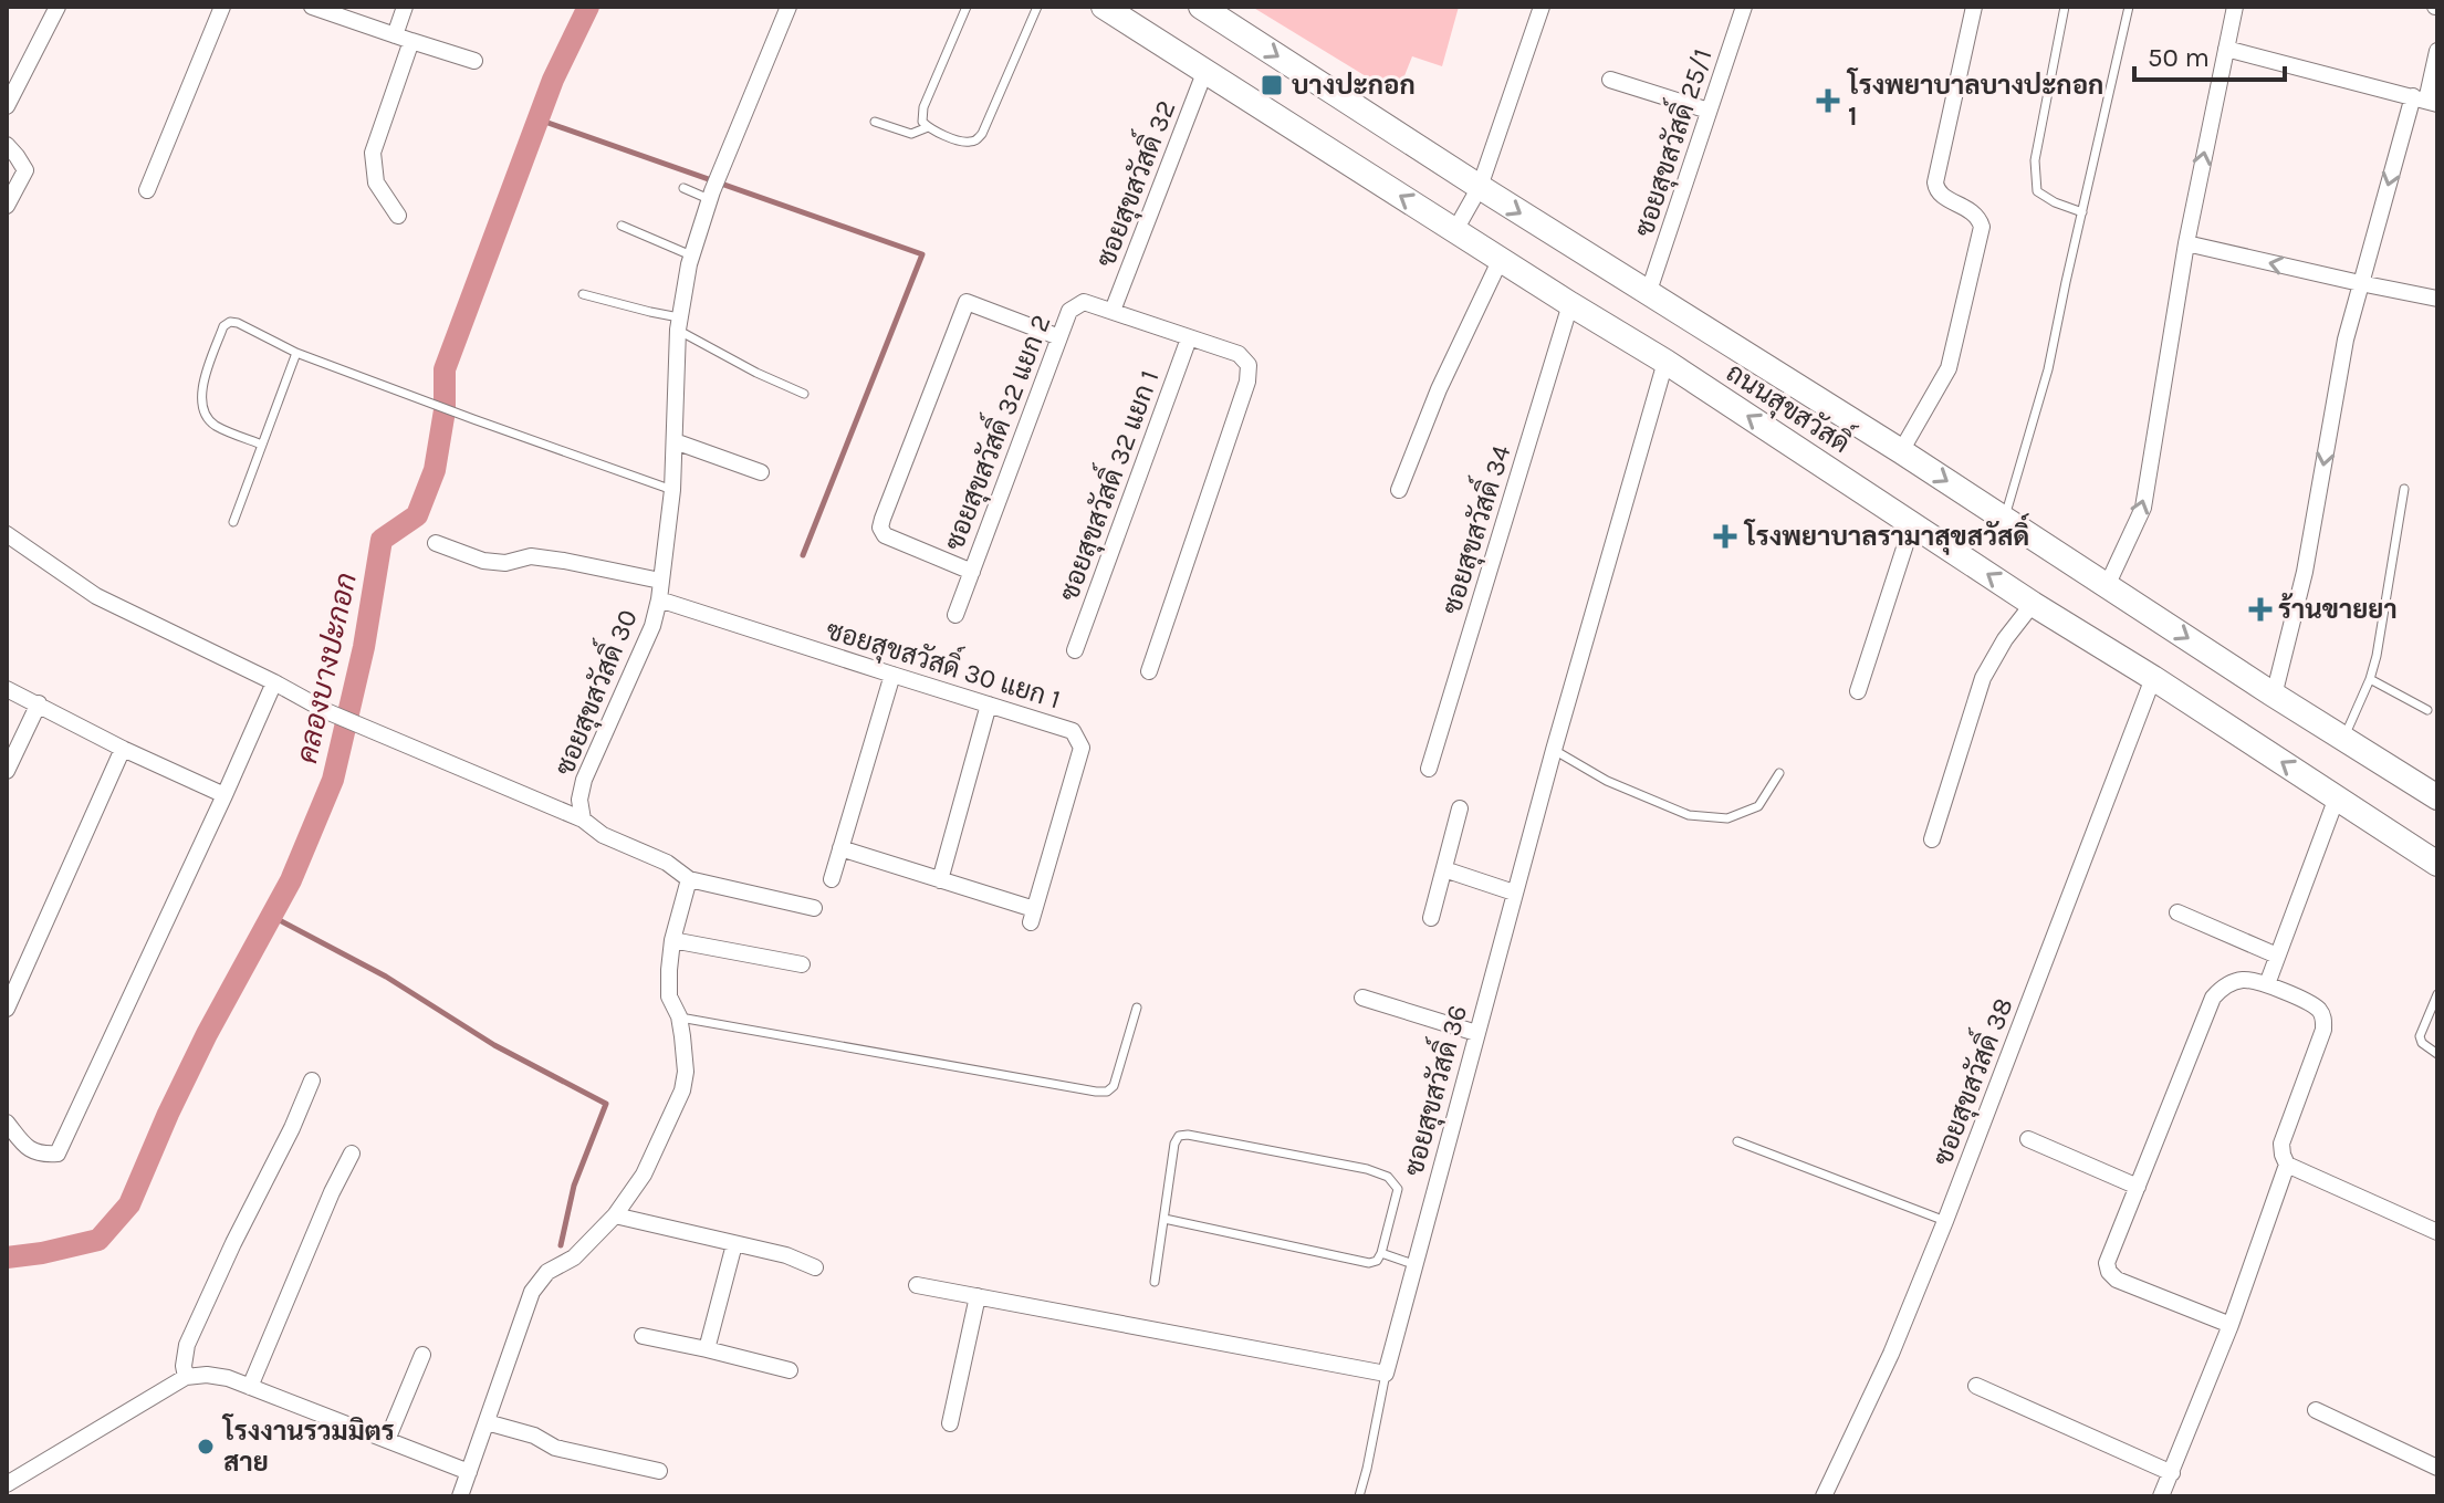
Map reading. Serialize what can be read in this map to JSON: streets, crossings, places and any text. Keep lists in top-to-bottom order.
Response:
{
  "streets": {
    "main road": ["ถนนสุขสวัสดิ์"],
    "street": [
      "ซอยสุขสวัสดิ์ 25/1",
      "ซอยสุขสวัสดิ์ 32",
      "ซอยสุขสวัสดิ์ 32 แยก 2",
      "ซอยสุขสวัสดิ์ 32 แยก 1",
      "ซอยสุขสวัสดิ์ 34",
      "ซอยสุขสวัสดิ์ 30 แยก 1",
      "ซอยสุขสวัสดิ์ 30",
      "ซอยสุขสวัสดิ์ 38",
      "ซอยสุขสวัสดิ์ 36"
    ]
  },
  "crossings": [
    ["ซอยสุขสวัสดิ์ 25/1", "ถนนสุขสวัสดิ์"],
    ["ซอยสุขสวัสดิ์ 32", "ถนนสุขสวัสดิ์"],
    ["ซอยสุขสวัสดิ์ 32", "ซอยสุขสวัสดิ์ 32 แยก 2"],
    ["ถนนสุขสวัสดิ์", "ซอยสุขสวัสดิ์ 34"],
    ["ถนนสุขสวัสดิ์", "ซอยสุขสวัสดิ์ 38"],
    ["ถนนสุขสวัสดิ์", "ซอยสุขสวัสดิ์ 36"],
    ["ซอยสุขสวัสดิ์ 32 แยก 2", "ซอยสุขสวัสดิ์ 32 แยก 1"],
    ["ซอยสุขสวัสดิ์ 30 แยก 1", "ซอยสุขสวัสดิ์ 30"]
  ],
  "water": ["คลองบางปะกอก"],
  "places": {
    "transit": ["บางปะกอก"],
    "health": ["โรงพยาบาลบางปะกอก 1", "โรงพยาบาลรามาสุขสวัสดิ์", "ร้านขายยา"],
    "other": ["โรงงานรวมมิตร สาย"]
  },
  "scale_bar": "50 m"
}
